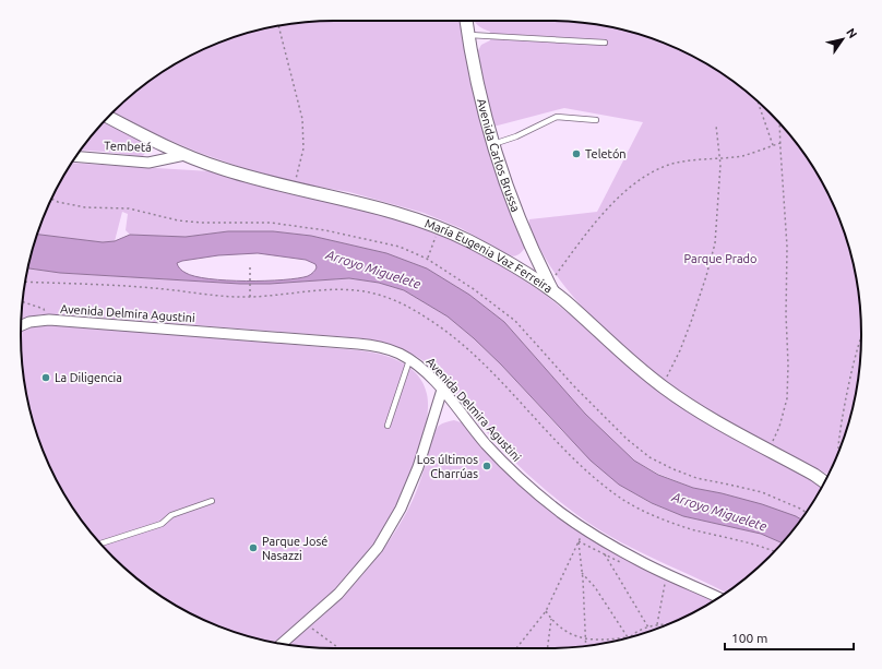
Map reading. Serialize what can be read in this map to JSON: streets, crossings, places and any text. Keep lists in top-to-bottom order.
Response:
{
  "streets": {
    "street": [
      "Tembetá",
      "Avenida Carlos Brussa",
      "María Eugenia Vaz Ferreira",
      "Avenida Delmira Agustini"
    ]
  },
  "crossings": [
    ["Tembetá", "María Eugenia Vaz Ferreira"],
    ["Avenida Carlos Brussa", "María Eugenia Vaz Ferreira"]
  ],
  "water": ["Arroyo Miguelete"],
  "parks": ["Parque Prado"],
  "places": [
    "Teletón",
    "La Diligencia",
    "Los últimos Charrúas",
    "Parque José Nasazzi"
  ],
  "scale_bar": "100 m",
  "north": "top right"
}
